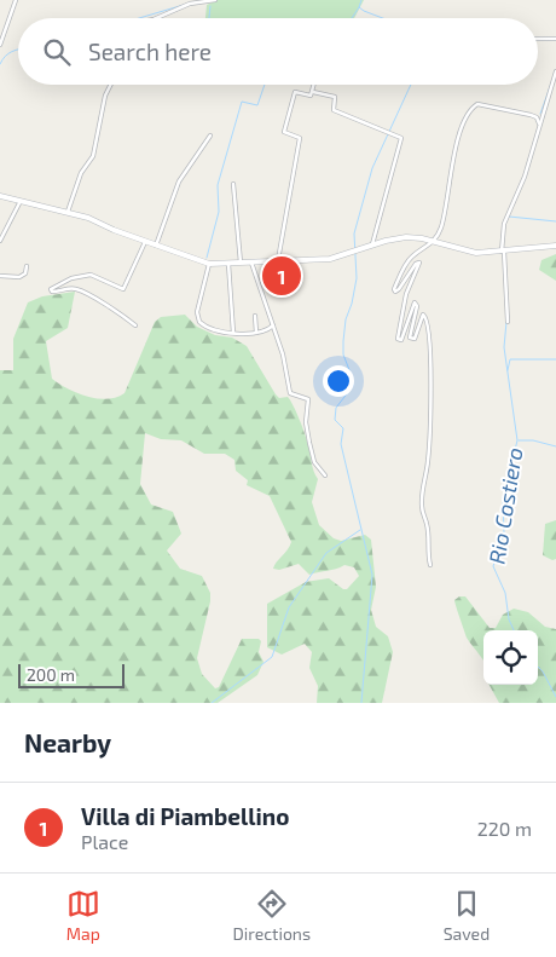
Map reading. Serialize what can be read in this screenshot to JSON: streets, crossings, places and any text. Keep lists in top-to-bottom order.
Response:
{
  "water": ["Rio Costiero"],
  "scale_bar": "200 m",
  "page": {
    "search": "Search here",
    "pins": "1",
    "scale": "200 m",
    "heading": "Nearby",
    "list": [
      {
        "mark": "1",
        "name": "Villa di Piambellino",
        "note": "Place",
        "value": "220 m"
      }
    ],
    "nav": ["Map", "Directions", "Saved"]
  }
}
